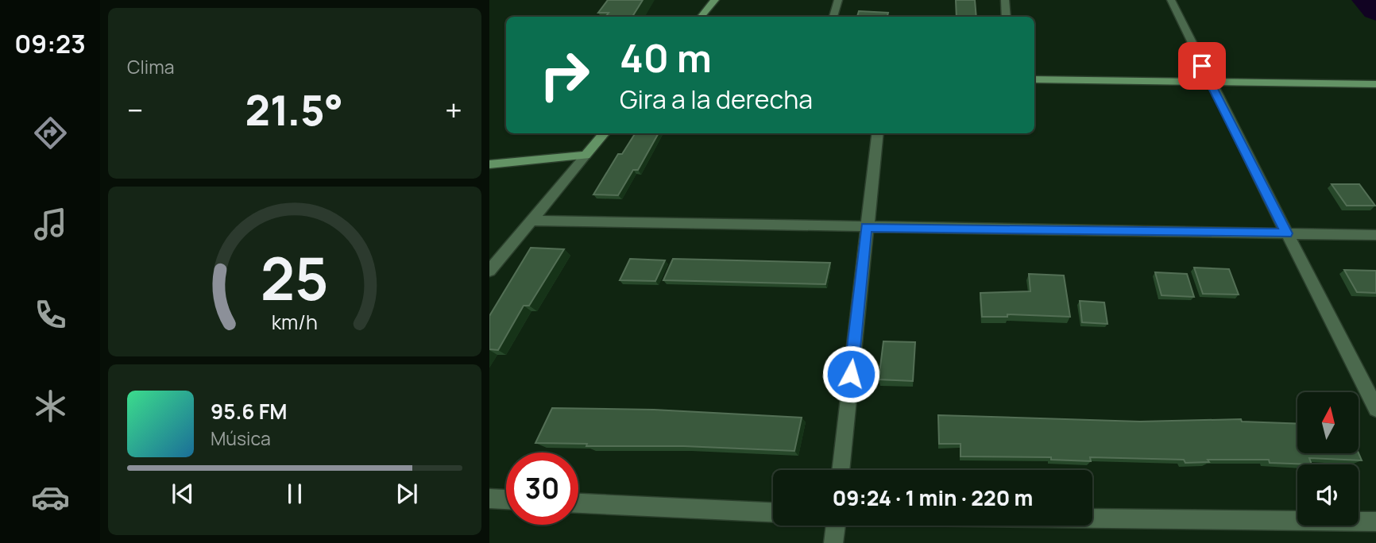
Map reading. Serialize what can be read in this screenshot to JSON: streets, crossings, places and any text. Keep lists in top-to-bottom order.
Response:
{
  "north": "top",
  "page": {
    "tabs": "09:23",
    "tile": "Clima",
    "turn": ["40 m", "Gira a la derecha"],
    "heat": ["−", "21.5°", "+"],
    "song": ["95.6 FM", "Música"],
    "limit": "30",
    "trip": "09:24 · 1 min · 220 m",
    "gauge": ["25", "km/h"]
  }
}
